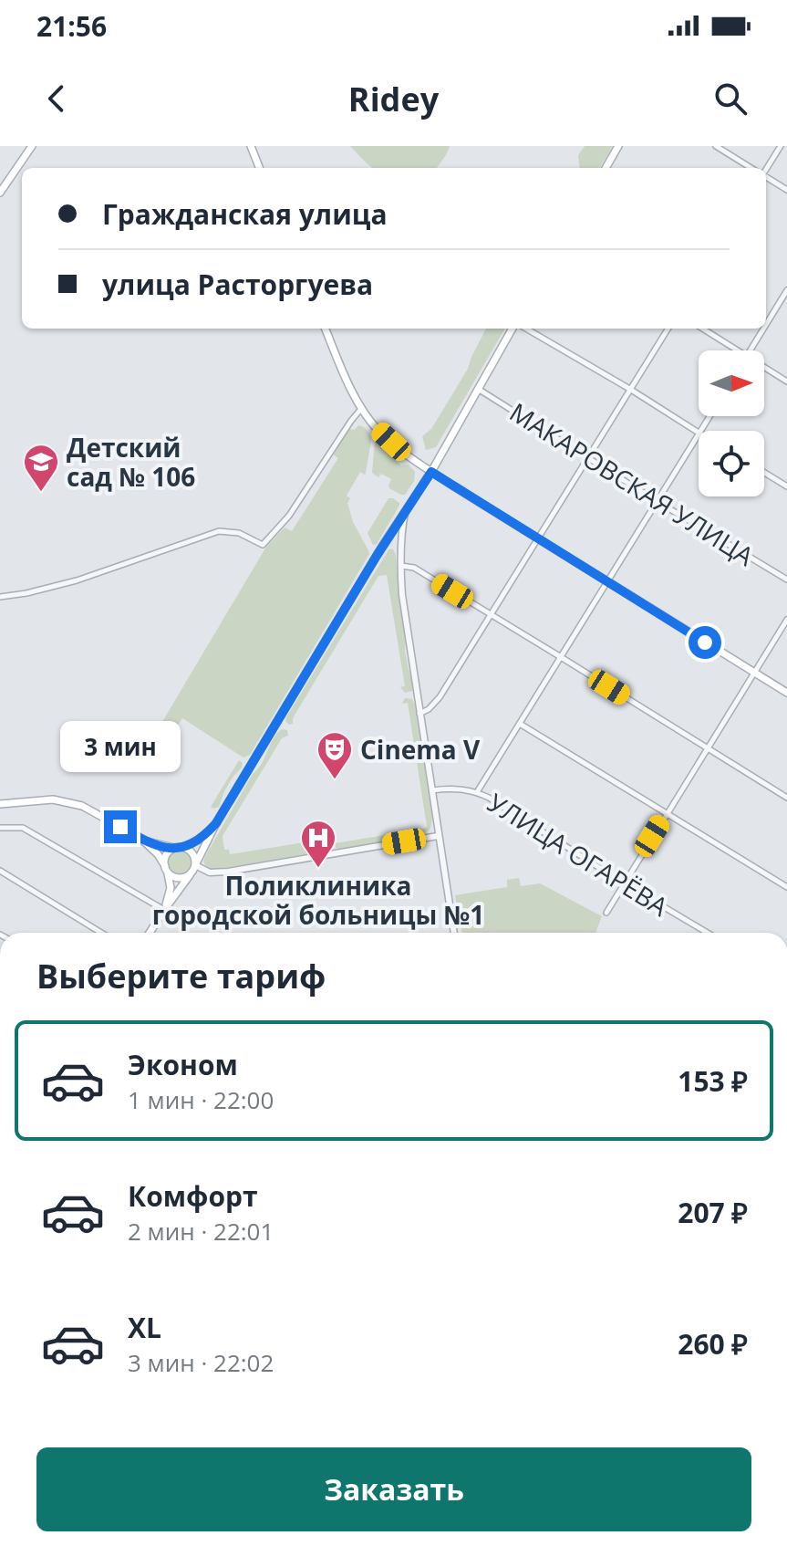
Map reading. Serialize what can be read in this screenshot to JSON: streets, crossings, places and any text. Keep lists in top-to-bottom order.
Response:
{
  "streets": {
    "street": ["МАКАРОВСКАЯ УЛИЦА", "УЛИЦА ОГАРЁВА"]
  },
  "places": {
    "school or university": ["Детский сад № 106"],
    "theatre": ["Cinema V"],
    "hospital": ["Поликлиника городской больницы №1"]
  },
  "north": "right",
  "page": {
    "status": "21:56",
    "header": "Ridey",
    "banner": ["Гражданская улица", "улица Расторгуева"],
    "bubble": "3 мин",
    "heading": "Выберите тариф",
    "list": [
      {
        "name": "Эконом",
        "note": "1 мин · 22:00",
        "value": "153 ₽"
      },
      {
        "name": "Комфорт",
        "note": "2 мин · 22:01",
        "value": "207 ₽"
      },
      {
        "name": "XL",
        "note": "3 мин · 22:02",
        "value": "260 ₽"
      }
    ],
    "buttons": "Заказать"
  }
}
